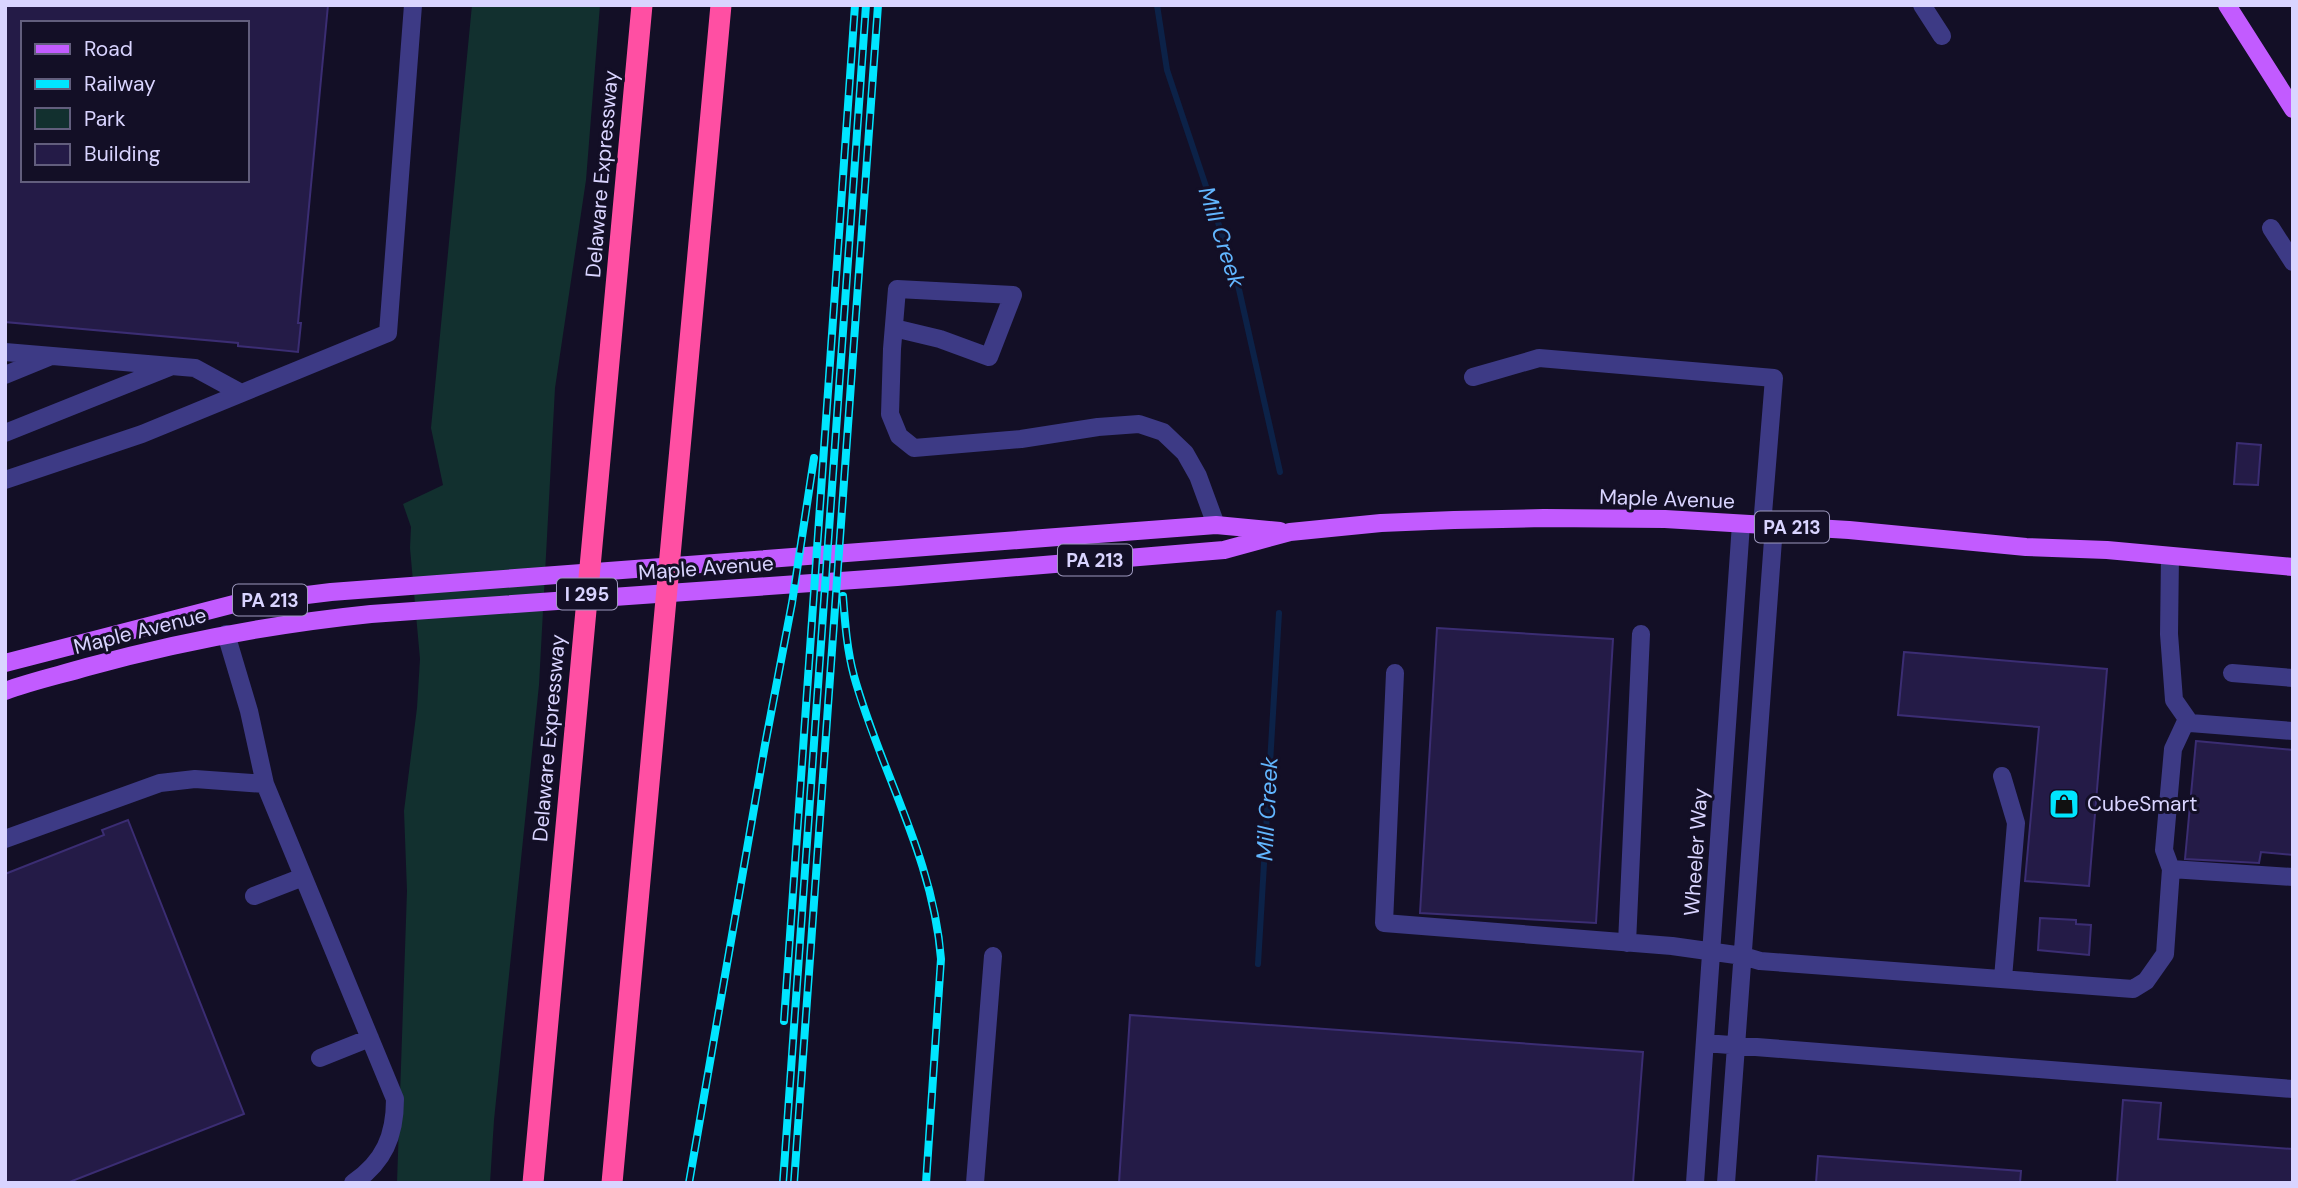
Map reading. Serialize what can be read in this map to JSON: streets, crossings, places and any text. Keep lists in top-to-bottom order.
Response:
{
  "streets": {
    "highway": ["Delaware Expressway", "I 295"],
    "main road": ["Maple Avenue", "PA 213"],
    "street": ["Wheeler Way"]
  },
  "crossings": [
    ["Maple Avenue", "Wheeler Way"]
  ],
  "water": ["Mill Creek"],
  "places": {
    "shop": ["CubeSmart"]
  },
  "legend": [
    "Road",
    "Railway",
    "Park",
    "Building"
  ]
}
